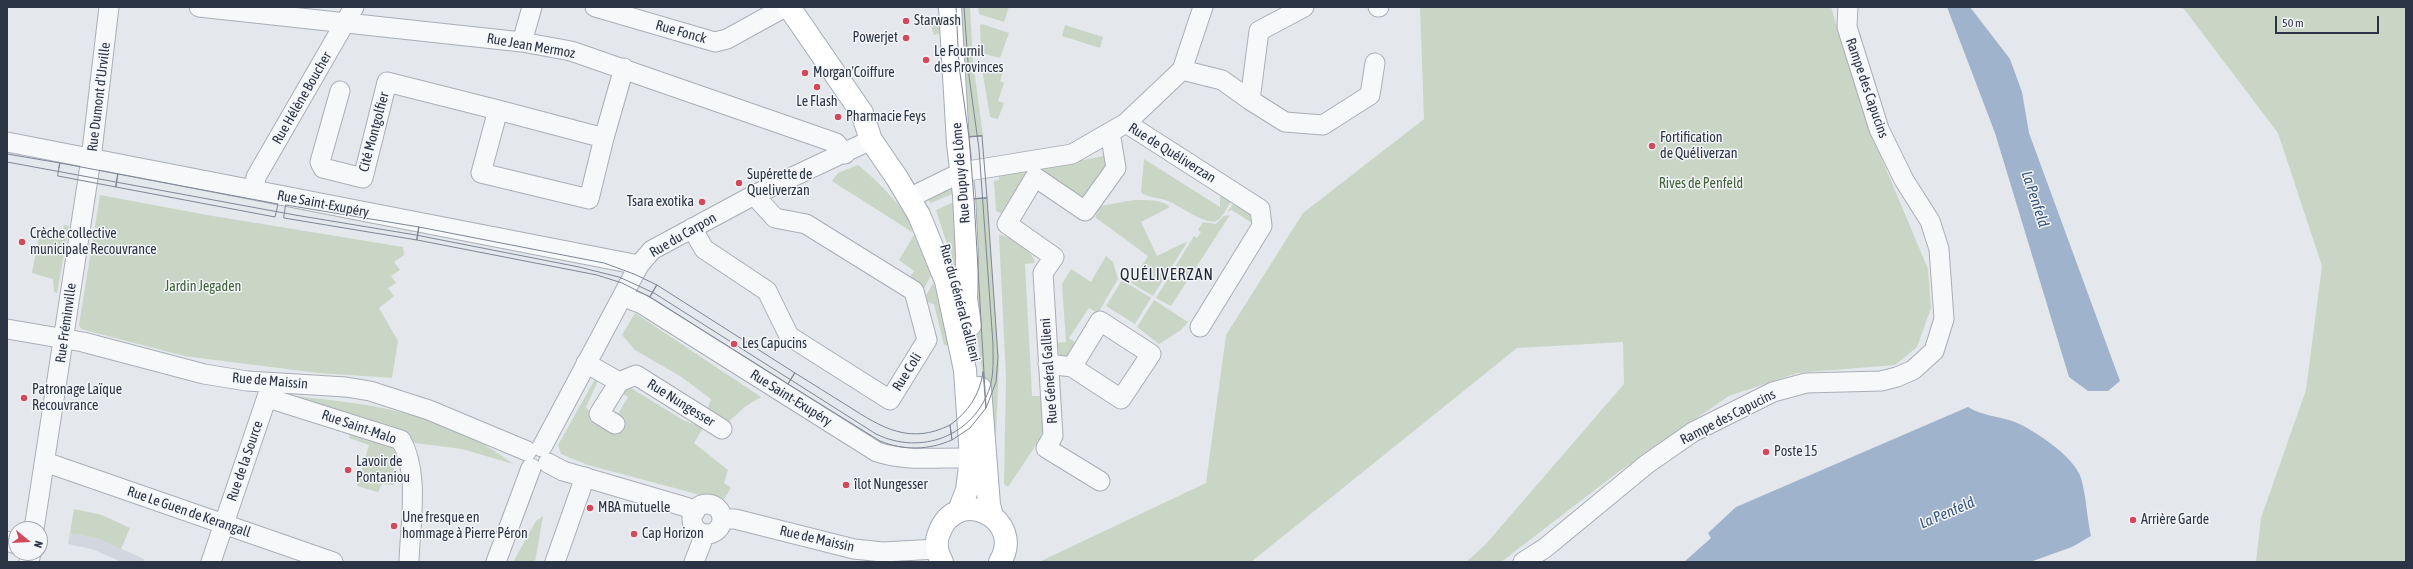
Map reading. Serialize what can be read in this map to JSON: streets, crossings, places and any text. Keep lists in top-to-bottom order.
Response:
{
  "streets": {
    "main road": ["Rue Dupuy de Lôme", "Rue du Général Gallieni"],
    "street": [
      "Rue Fonck",
      "Rue Jean Mermoz",
      "Rampe des Capucins",
      "Rue Dumont d'Urville",
      "Rue Hélène Boucher",
      "Cité Montgolfier",
      "Rue de Quéliverzan",
      "Rue Saint-Exupéry",
      "Rue du Carpon",
      "Rue Fréminville",
      "Rue Général Gallieni",
      "Rue Coli",
      "Rue de Maissin",
      "Rue Nungesser",
      "Rue Saint-Malo",
      "Rue de la Source",
      "Rue Le Guen de Kerangall"
    ]
  },
  "crossings": [
    ["Rue Jean Mermoz", "Rue Hélène Boucher"],
    ["Rue Jean Mermoz", "Rue du Carpon"],
    ["Rue Dumont d'Urville", "Rue Saint-Exupéry"],
    ["Rue Dumont d'Urville", "Rue Fréminville"],
    ["Rue Hélène Boucher", "Rue Saint-Exupéry"],
    ["Rue de Quéliverzan", "Rue Dupuy de Lôme"],
    ["Rue de Quéliverzan", "Rue du Général Gallieni"],
    ["Rue de Quéliverzan", "Rue Général Gallieni"],
    ["Rue Dupuy de Lôme", "Rue du Général Gallieni"],
    ["Rue Saint-Exupéry", "Rue du Carpon"],
    ["Rue Saint-Exupéry", "Rue du Général Gallieni"],
    ["Rue du Carpon", "Rue du Général Gallieni"],
    ["Rue du Carpon", "Rue Coli"],
    ["Rue du Carpon", "Rue de Maissin"],
    ["Rue Fréminville", "Rue de Maissin"],
    ["Rue Fréminville", "Rue Le Guen de Kerangall"],
    ["Rue de Maissin", "Rue Saint-Malo"],
    ["Rue de Maissin", "Rue de la Source"],
    ["Rue Saint-Malo", "Rue de la Source"],
    ["Rue de la Source", "Rue Le Guen de Kerangall"]
  ],
  "districts": ["QUÉLIVERZAN"],
  "water": ["La Penfeld"],
  "parks": ["Rives de Penfeld", "Jardin Jegaden"],
  "places": [
    "Starwash",
    "Powerjet",
    "Le Fournil des Provinces",
    "Morgan'Coiffure",
    "Le Flash",
    "Pharmacie Feys",
    "Fortification de Quéliverzan",
    "Supérette de Queliverzan",
    "Tsara exotika",
    "Crèche collective municipale Recouvrance",
    "Les Capucins",
    "Patronage Laïque Recouvrance",
    "Poste 15",
    "Lavoir de Pontaniou",
    "îlot Nungesser",
    "MBA mutuelle",
    "Arrière Garde",
    "Une fresque en hommage à Pierre Péron",
    "Cap Horizon"
  ],
  "scale_bar": "50 m",
  "north": "right"
}
